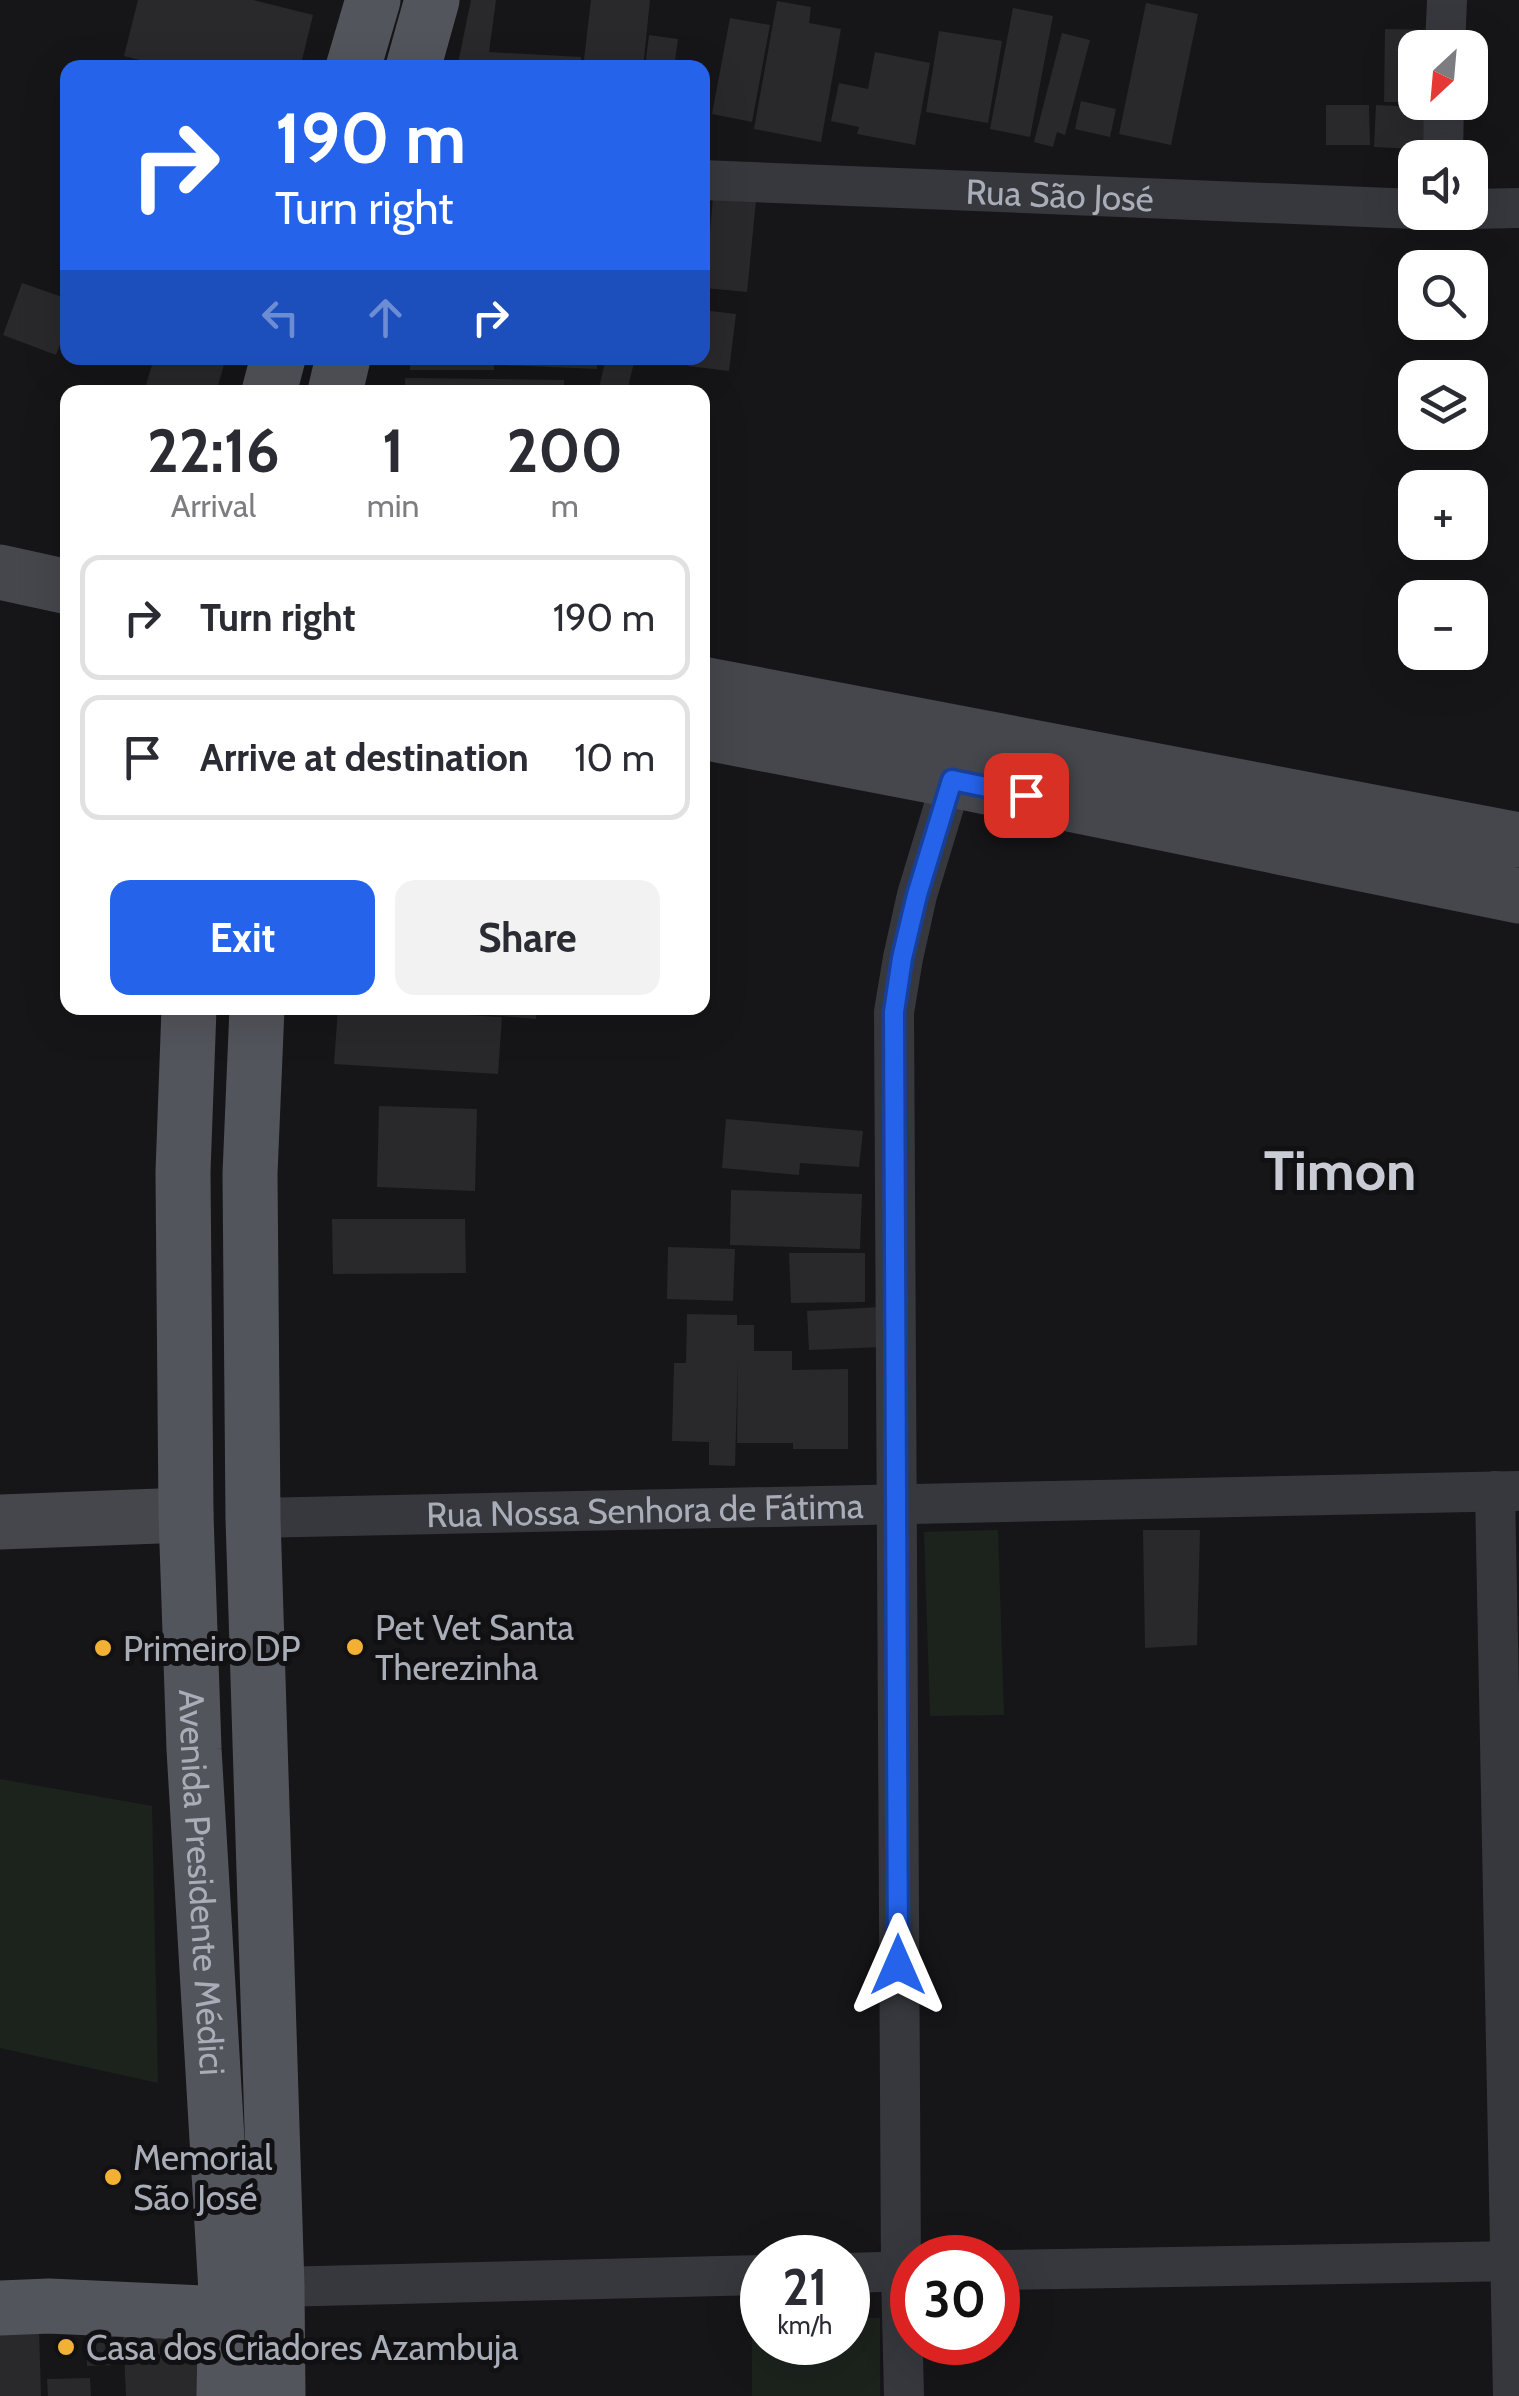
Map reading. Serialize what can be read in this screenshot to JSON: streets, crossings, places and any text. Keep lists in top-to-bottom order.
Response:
{
  "streets": {
    "main road": ["Avenida Presidente Médici"],
    "street": ["Rua São José", "Rua Nossa Senhora de Fátima"]
  },
  "crossings": [
    ["Rua Nossa Senhora de Fátima", "Avenida Presidente Médici"]
  ],
  "districts": ["Timon"],
  "places": [
    "Pet Vet Santa Therezinha",
    "Primeiro DP",
    "Memorial São José",
    "Casa dos Criadores Azambuja"
  ],
  "north": "bottom left",
  "page": {
    "map_buttons": ["+", "−"],
    "turn": ["190 m", "Turn right"],
    "eta": [
      "22:16",
      "Arrival",
      "1",
      "min",
      "200",
      "m"
    ],
    "list": [
      {
        "name": "Turn right",
        "value": "190 m"
      },
      {
        "name": "Arrive at destination",
        "value": "10 m"
      }
    ],
    "buttons": ["Exit", "Share"],
    "speed": "21 km/h",
    "limit": "30"
  }
}
